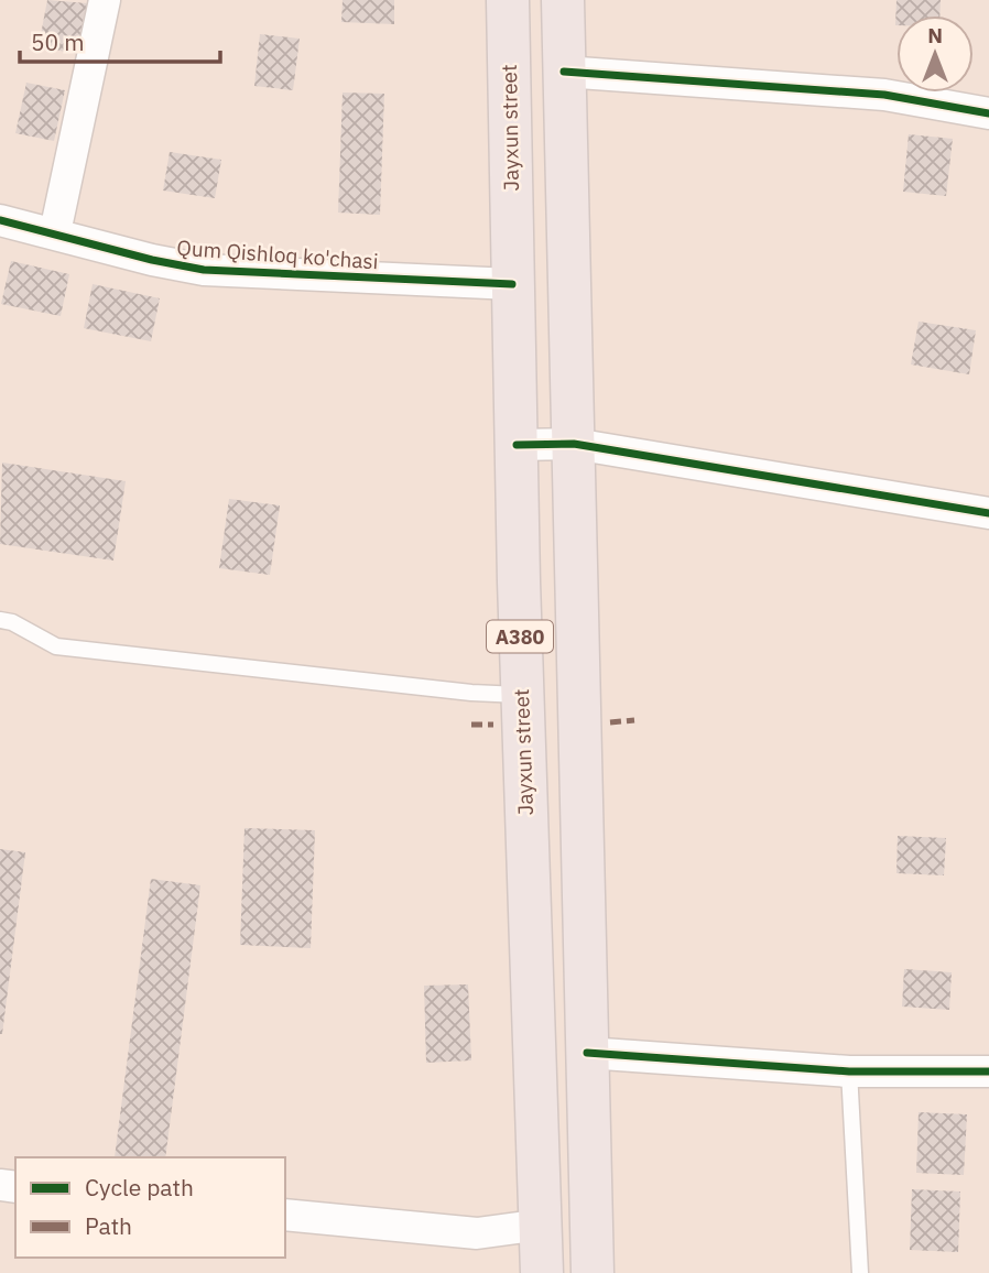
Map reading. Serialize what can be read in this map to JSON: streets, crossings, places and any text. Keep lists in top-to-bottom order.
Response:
{
  "streets": {
    "highway": ["Jayxun street", "A380"],
    "street": ["Qum Qishloq ko'chasi"]
  },
  "crossings": [
    ["Jayxun street", "Qum Qishloq ko'chasi"]
  ],
  "legend": ["Cycle path", "Path"],
  "scale_bar": "50 m",
  "north": "top"
}
